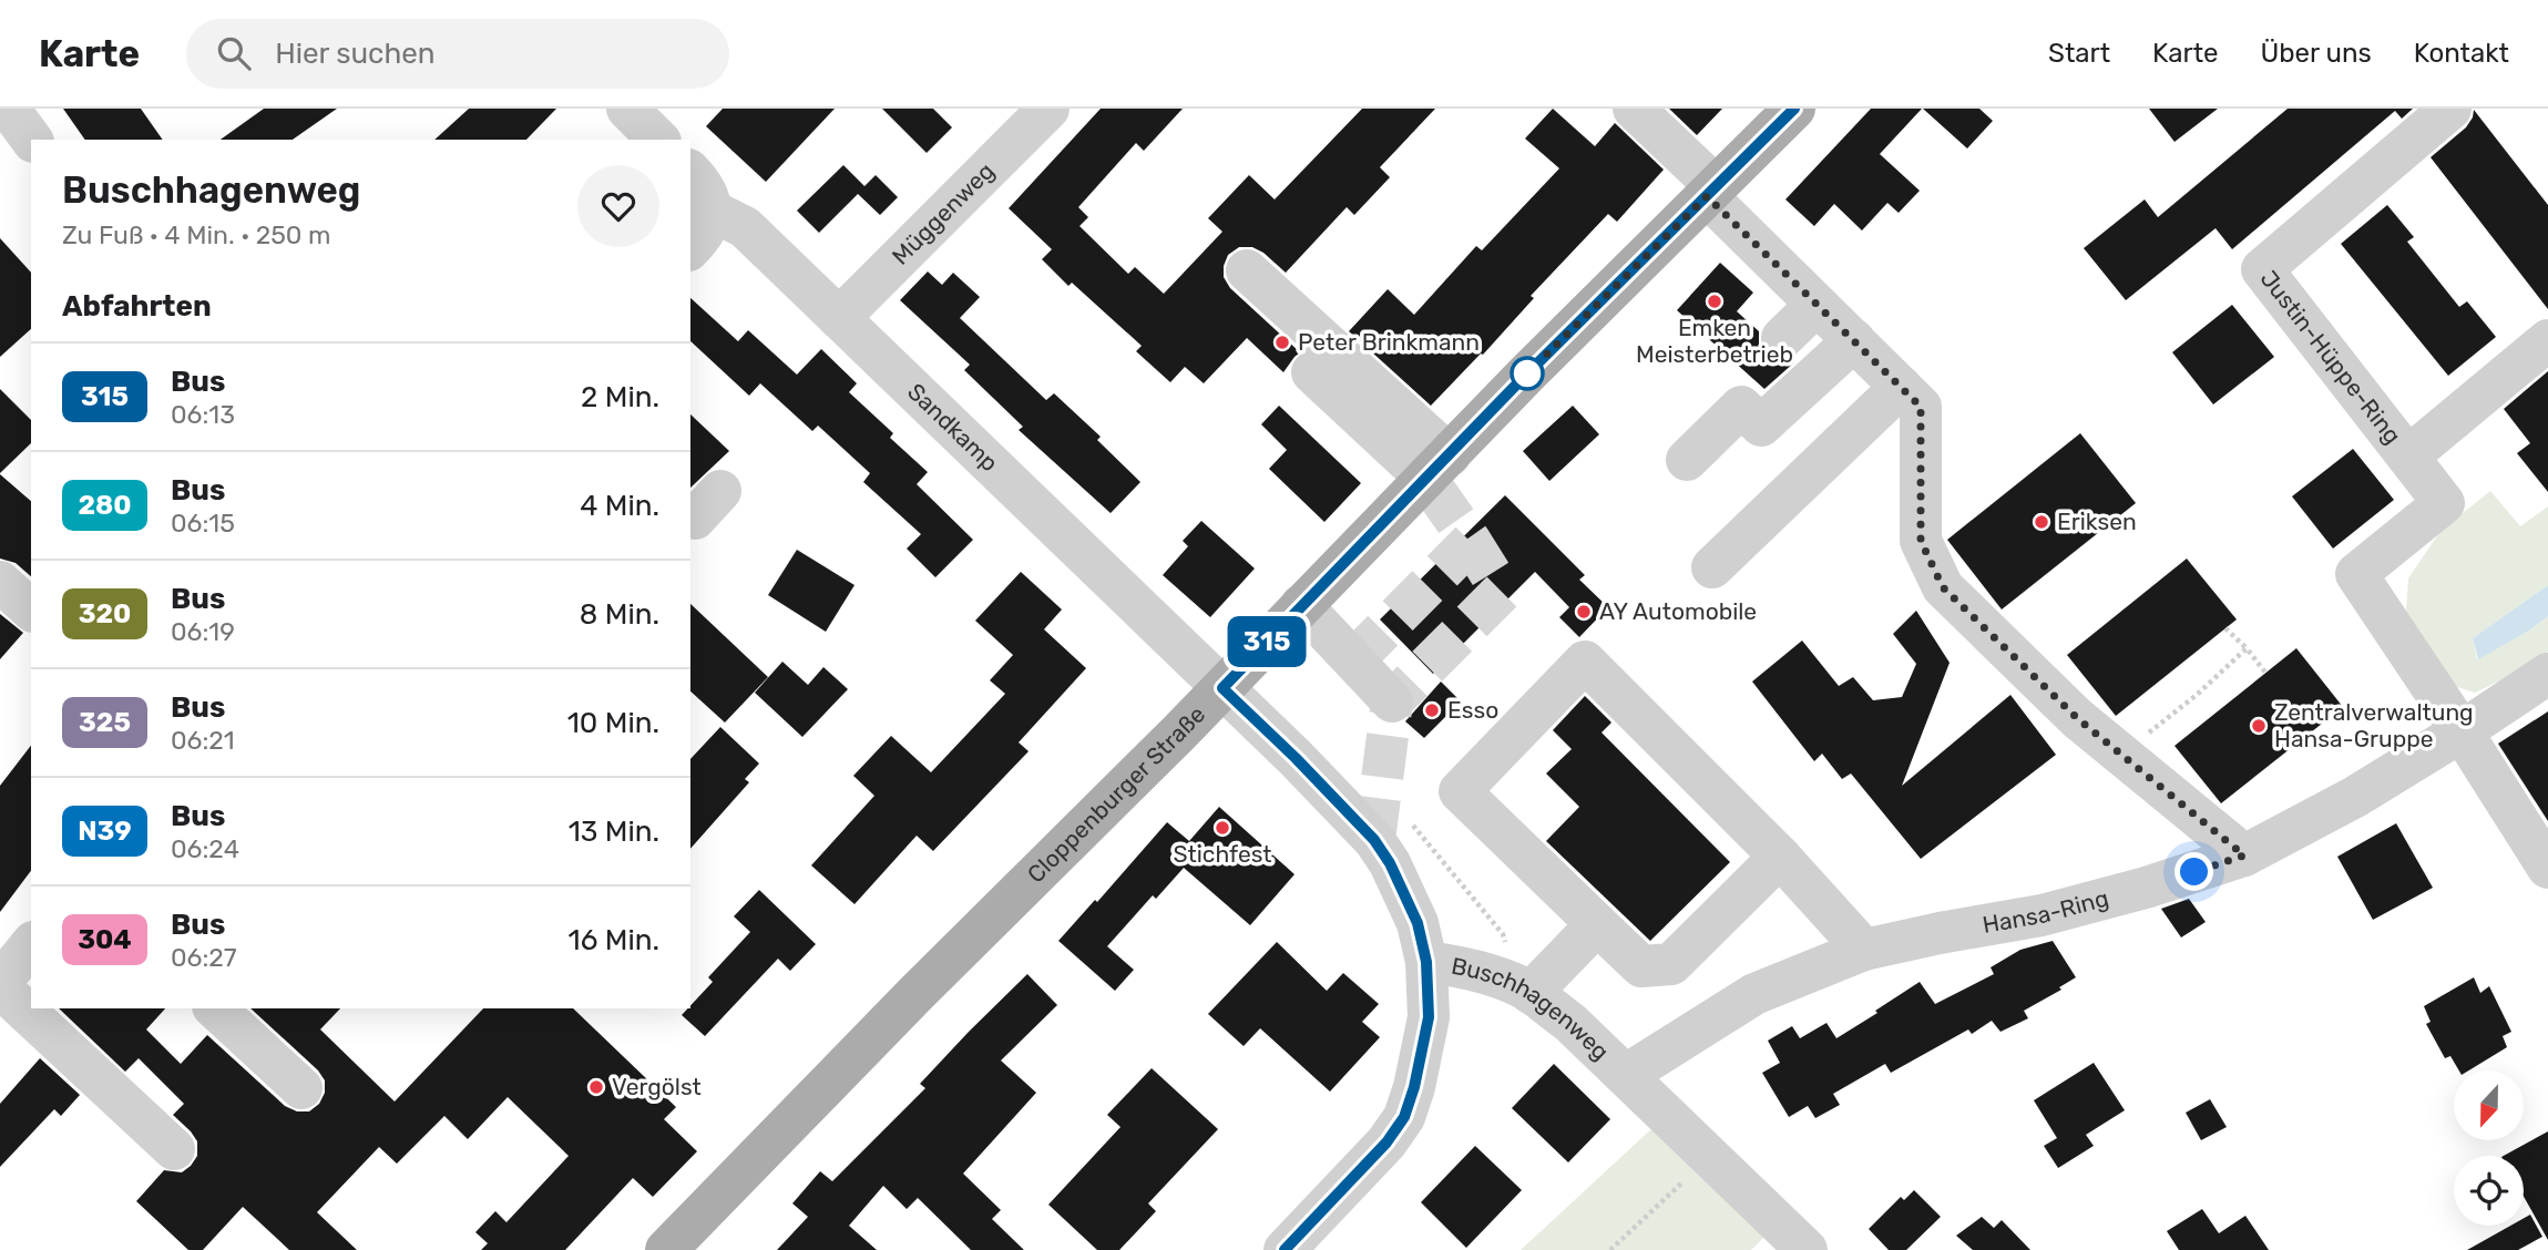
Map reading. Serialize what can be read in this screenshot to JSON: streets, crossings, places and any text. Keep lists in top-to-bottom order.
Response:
{
  "streets": {
    "main road": ["Cloppenburger Straße"],
    "street": [
      "Müggenweg",
      "Justin-Hüppe-Ring",
      "Sandkamp",
      "Hansa-Ring",
      "Buschhagenweg"
    ]
  },
  "crossings": [
    ["Müggenweg", "Sandkamp"],
    ["Justin-Hüppe-Ring", "Hansa-Ring"],
    ["Sandkamp", "Cloppenburger Straße"],
    ["Sandkamp", "Buschhagenweg"],
    ["Cloppenburger Straße", "Buschhagenweg"],
    ["Hansa-Ring", "Buschhagenweg"]
  ],
  "places": [
    "Emken Meisterbetrieb",
    "Peter Brinkmann",
    "Eriksen",
    "AY Automobile",
    "Esso",
    "Zentralverwaltung Hansa-Gruppe",
    "Stichfest",
    "Vergölst"
  ],
  "lines": ["bus line 315"],
  "north": "bottom",
  "page": {
    "header": "Karte",
    "search": "Hier suchen",
    "nav": [
      "Start",
      "Karte",
      "Über uns",
      "Kontakt"
    ],
    "on_map": "315",
    "heading": [
      ["Buschhagenweg", "Zu Fuß · 4 Min. · 250 m"],
      "Abfahrten"
    ],
    "list": [
      {
        "mark": "315",
        "name": "Bus",
        "note": "06:13",
        "value": "2 Min."
      },
      {
        "mark": "280",
        "name": "Bus",
        "note": "06:15",
        "value": "4 Min."
      },
      {
        "mark": "320",
        "name": "Bus",
        "note": "06:19",
        "value": "8 Min."
      },
      {
        "mark": "325",
        "name": "Bus",
        "note": "06:21",
        "value": "10 Min."
      },
      {
        "mark": "N39",
        "name": "Bus",
        "note": "06:24",
        "value": "13 Min."
      },
      {
        "mark": "304",
        "name": "Bus",
        "note": "06:27",
        "value": "16 Min."
      }
    ]
  }
}
